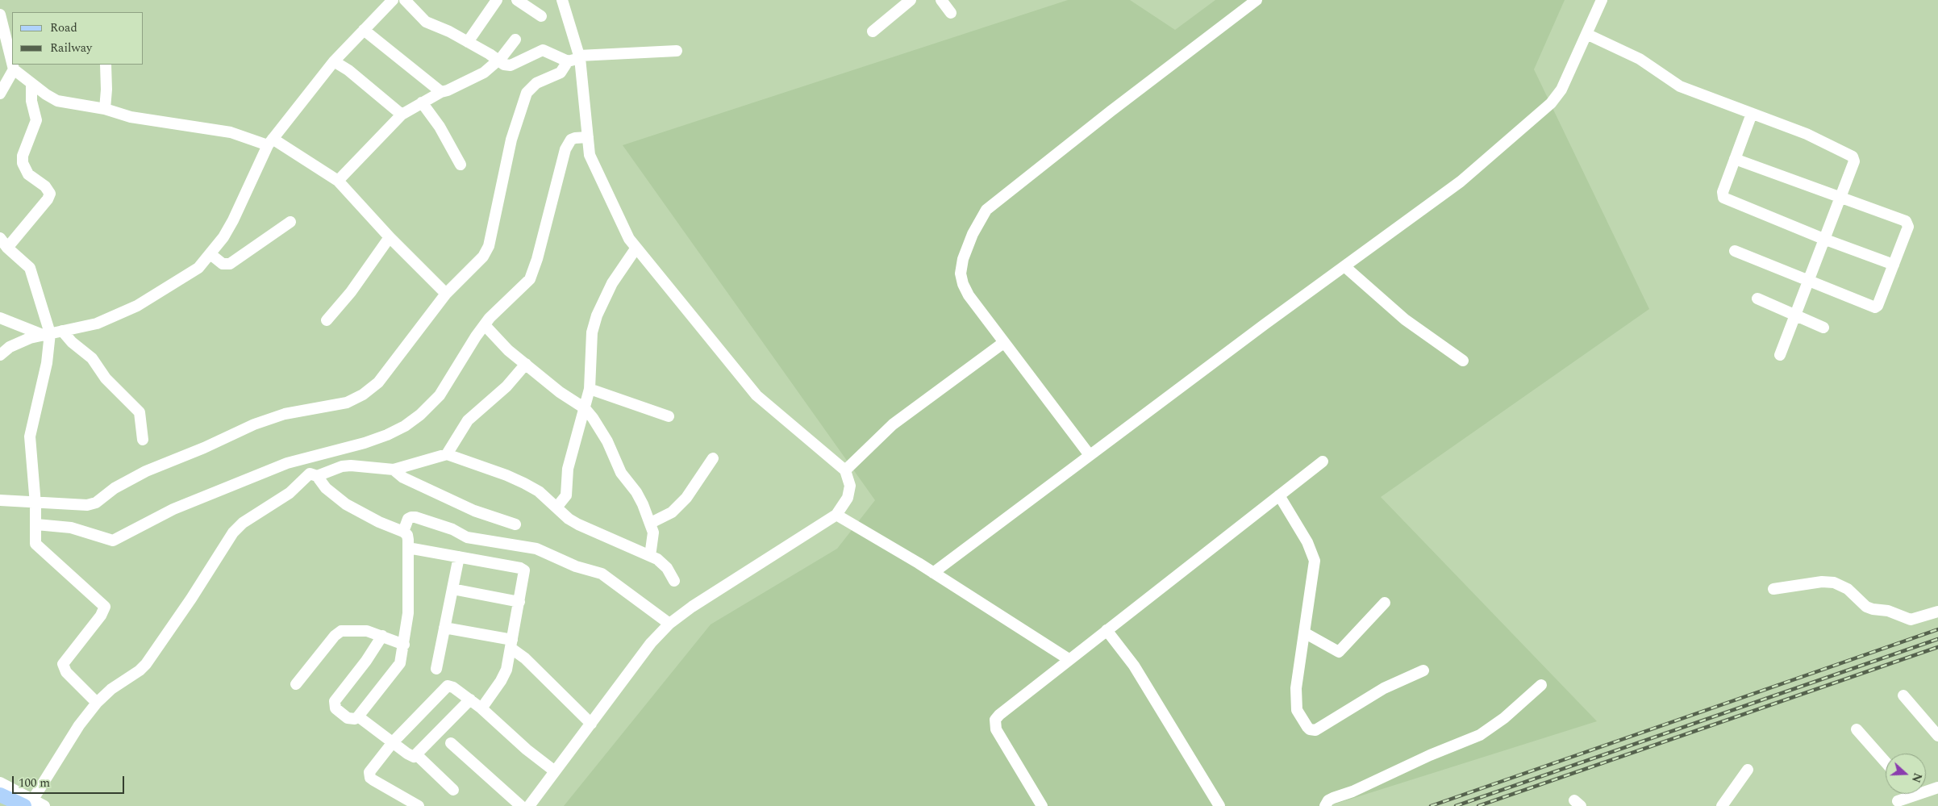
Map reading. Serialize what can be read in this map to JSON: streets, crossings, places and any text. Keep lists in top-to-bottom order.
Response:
{
  "legend": ["Road", "Railway"],
  "scale_bar": "100 m",
  "north": "right"
}
